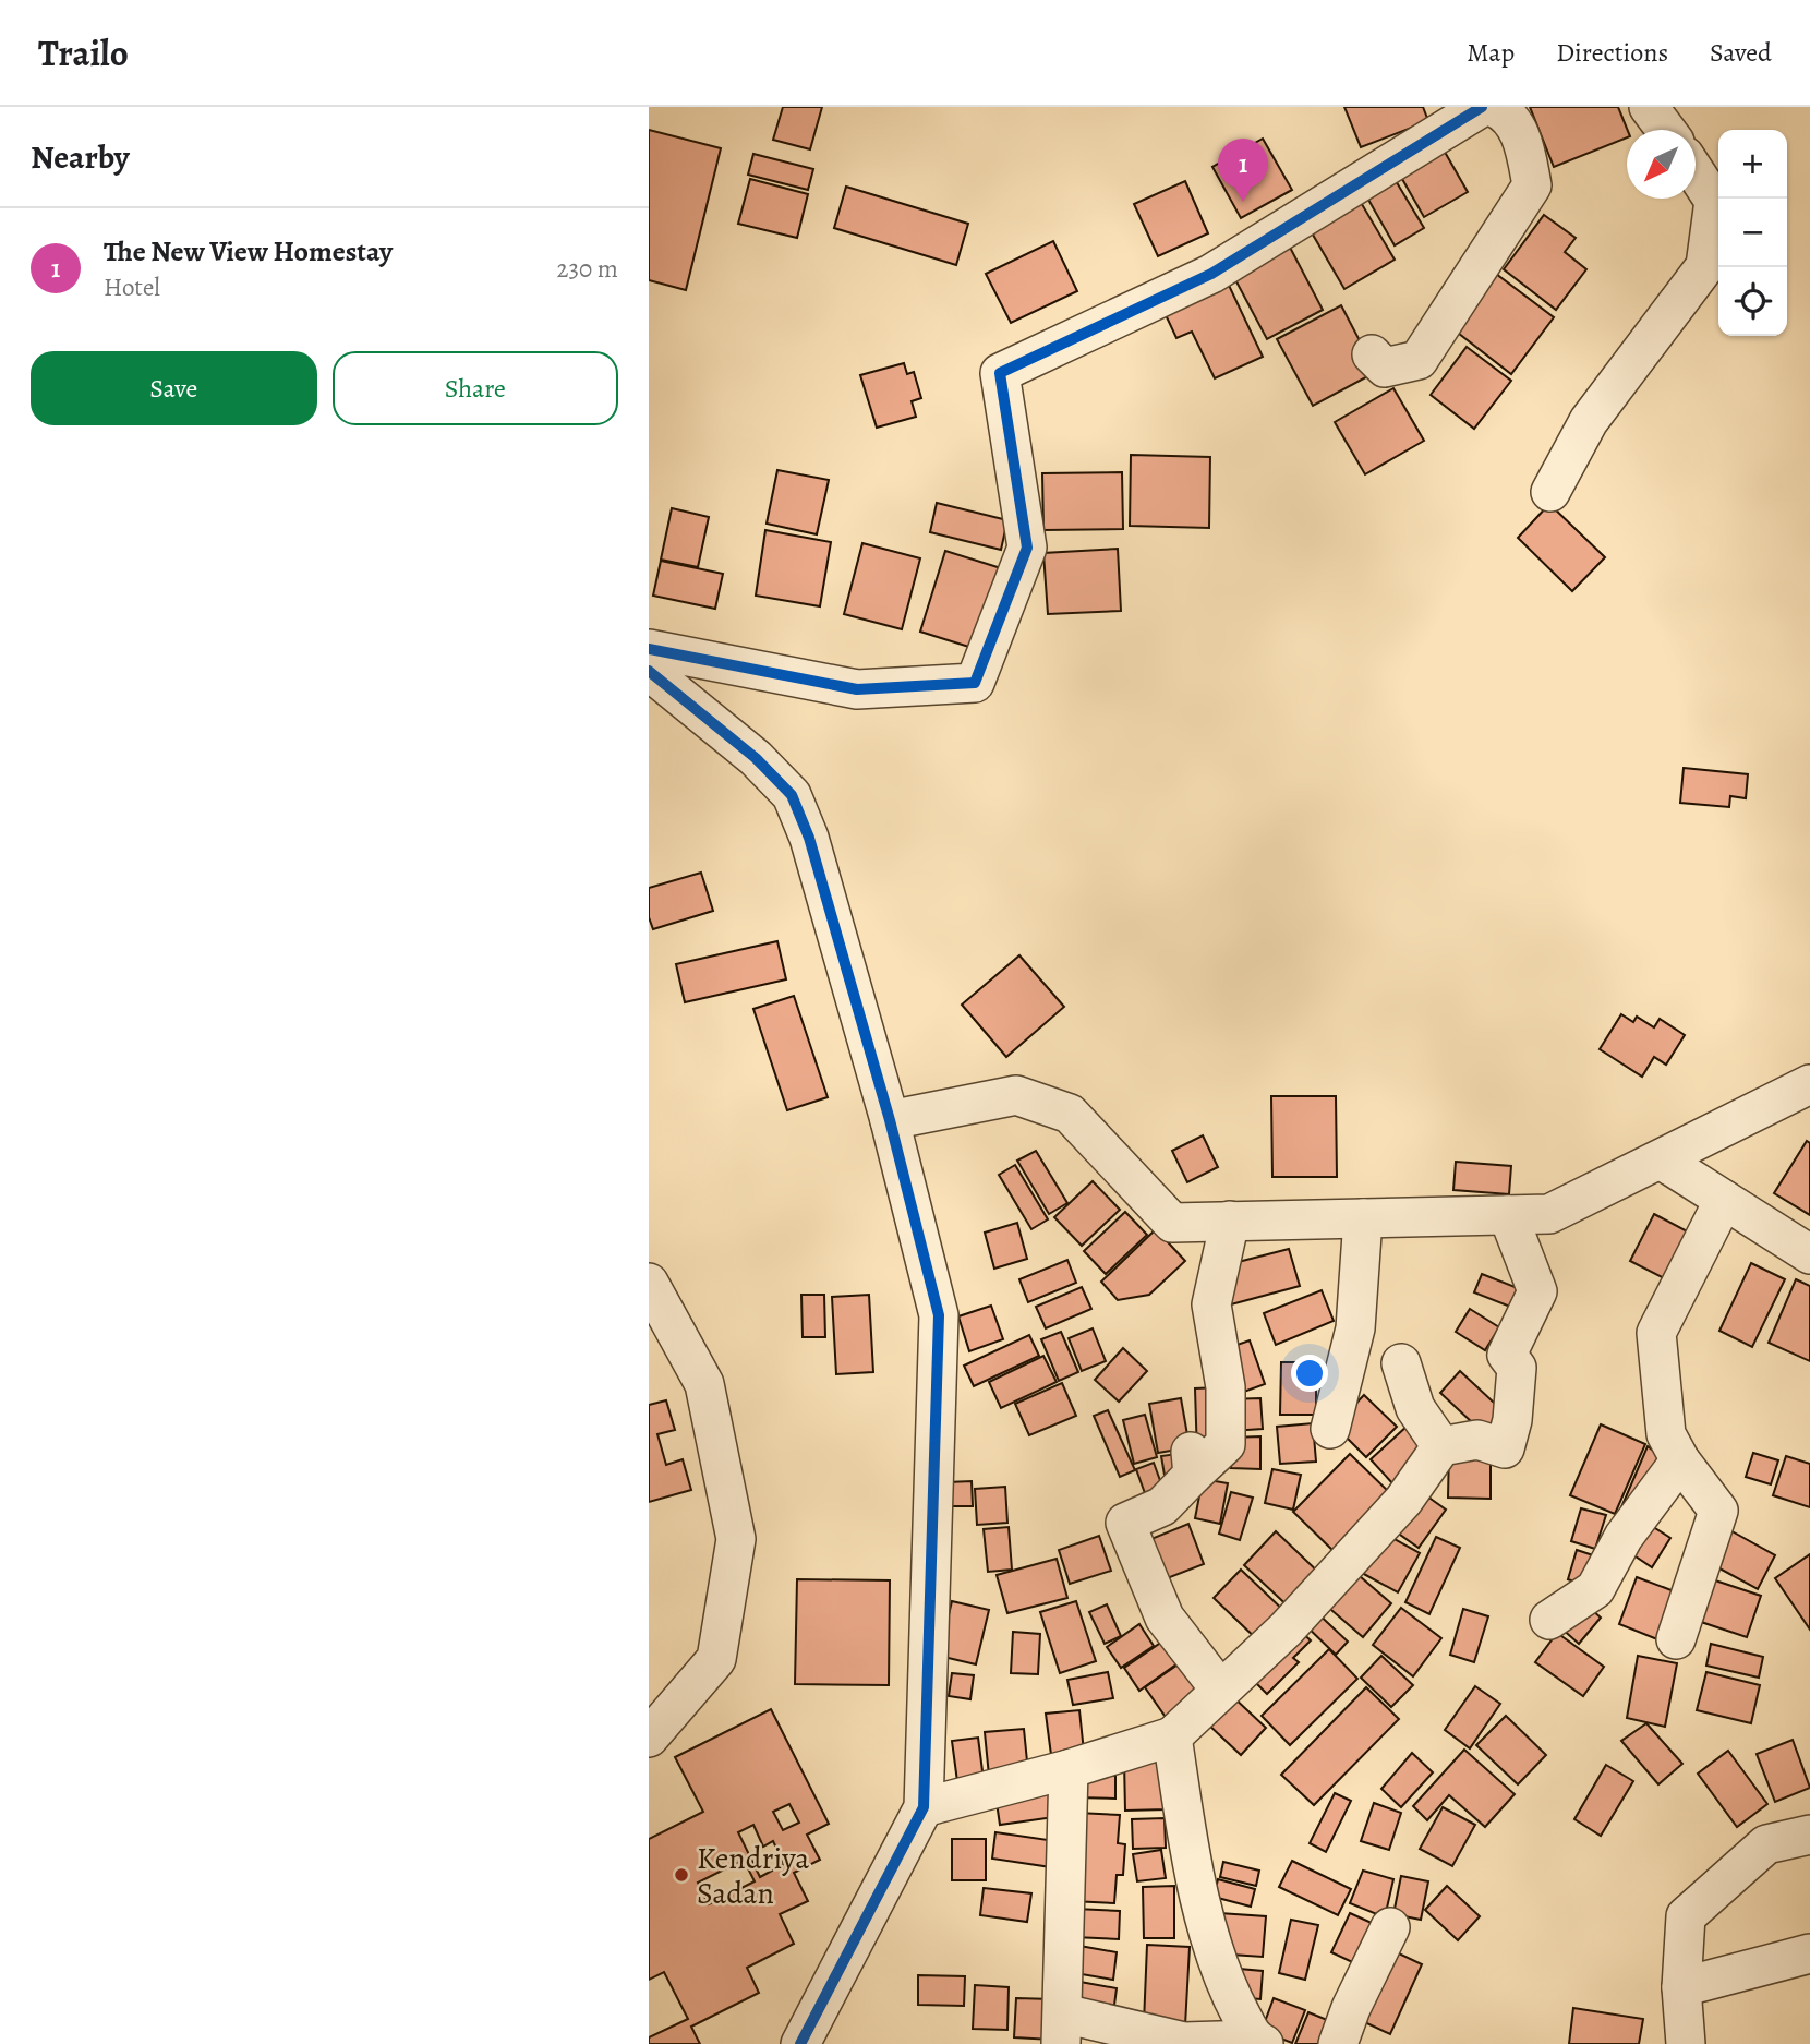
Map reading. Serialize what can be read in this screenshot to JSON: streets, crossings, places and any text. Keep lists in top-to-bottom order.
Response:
{
  "places": ["Kendriya Sadan"],
  "north": "bottom left",
  "page": {
    "header": "Trailo",
    "nav": ["Map", "Directions", "Saved"],
    "heading": "Nearby",
    "map_buttons": ["+", "−"],
    "pins": "1",
    "list": [
      {
        "mark": "1",
        "name": "The New View Homestay",
        "note": "Hotel",
        "value": "230 m"
      }
    ],
    "buttons": ["Save", "Share"]
  }
}
